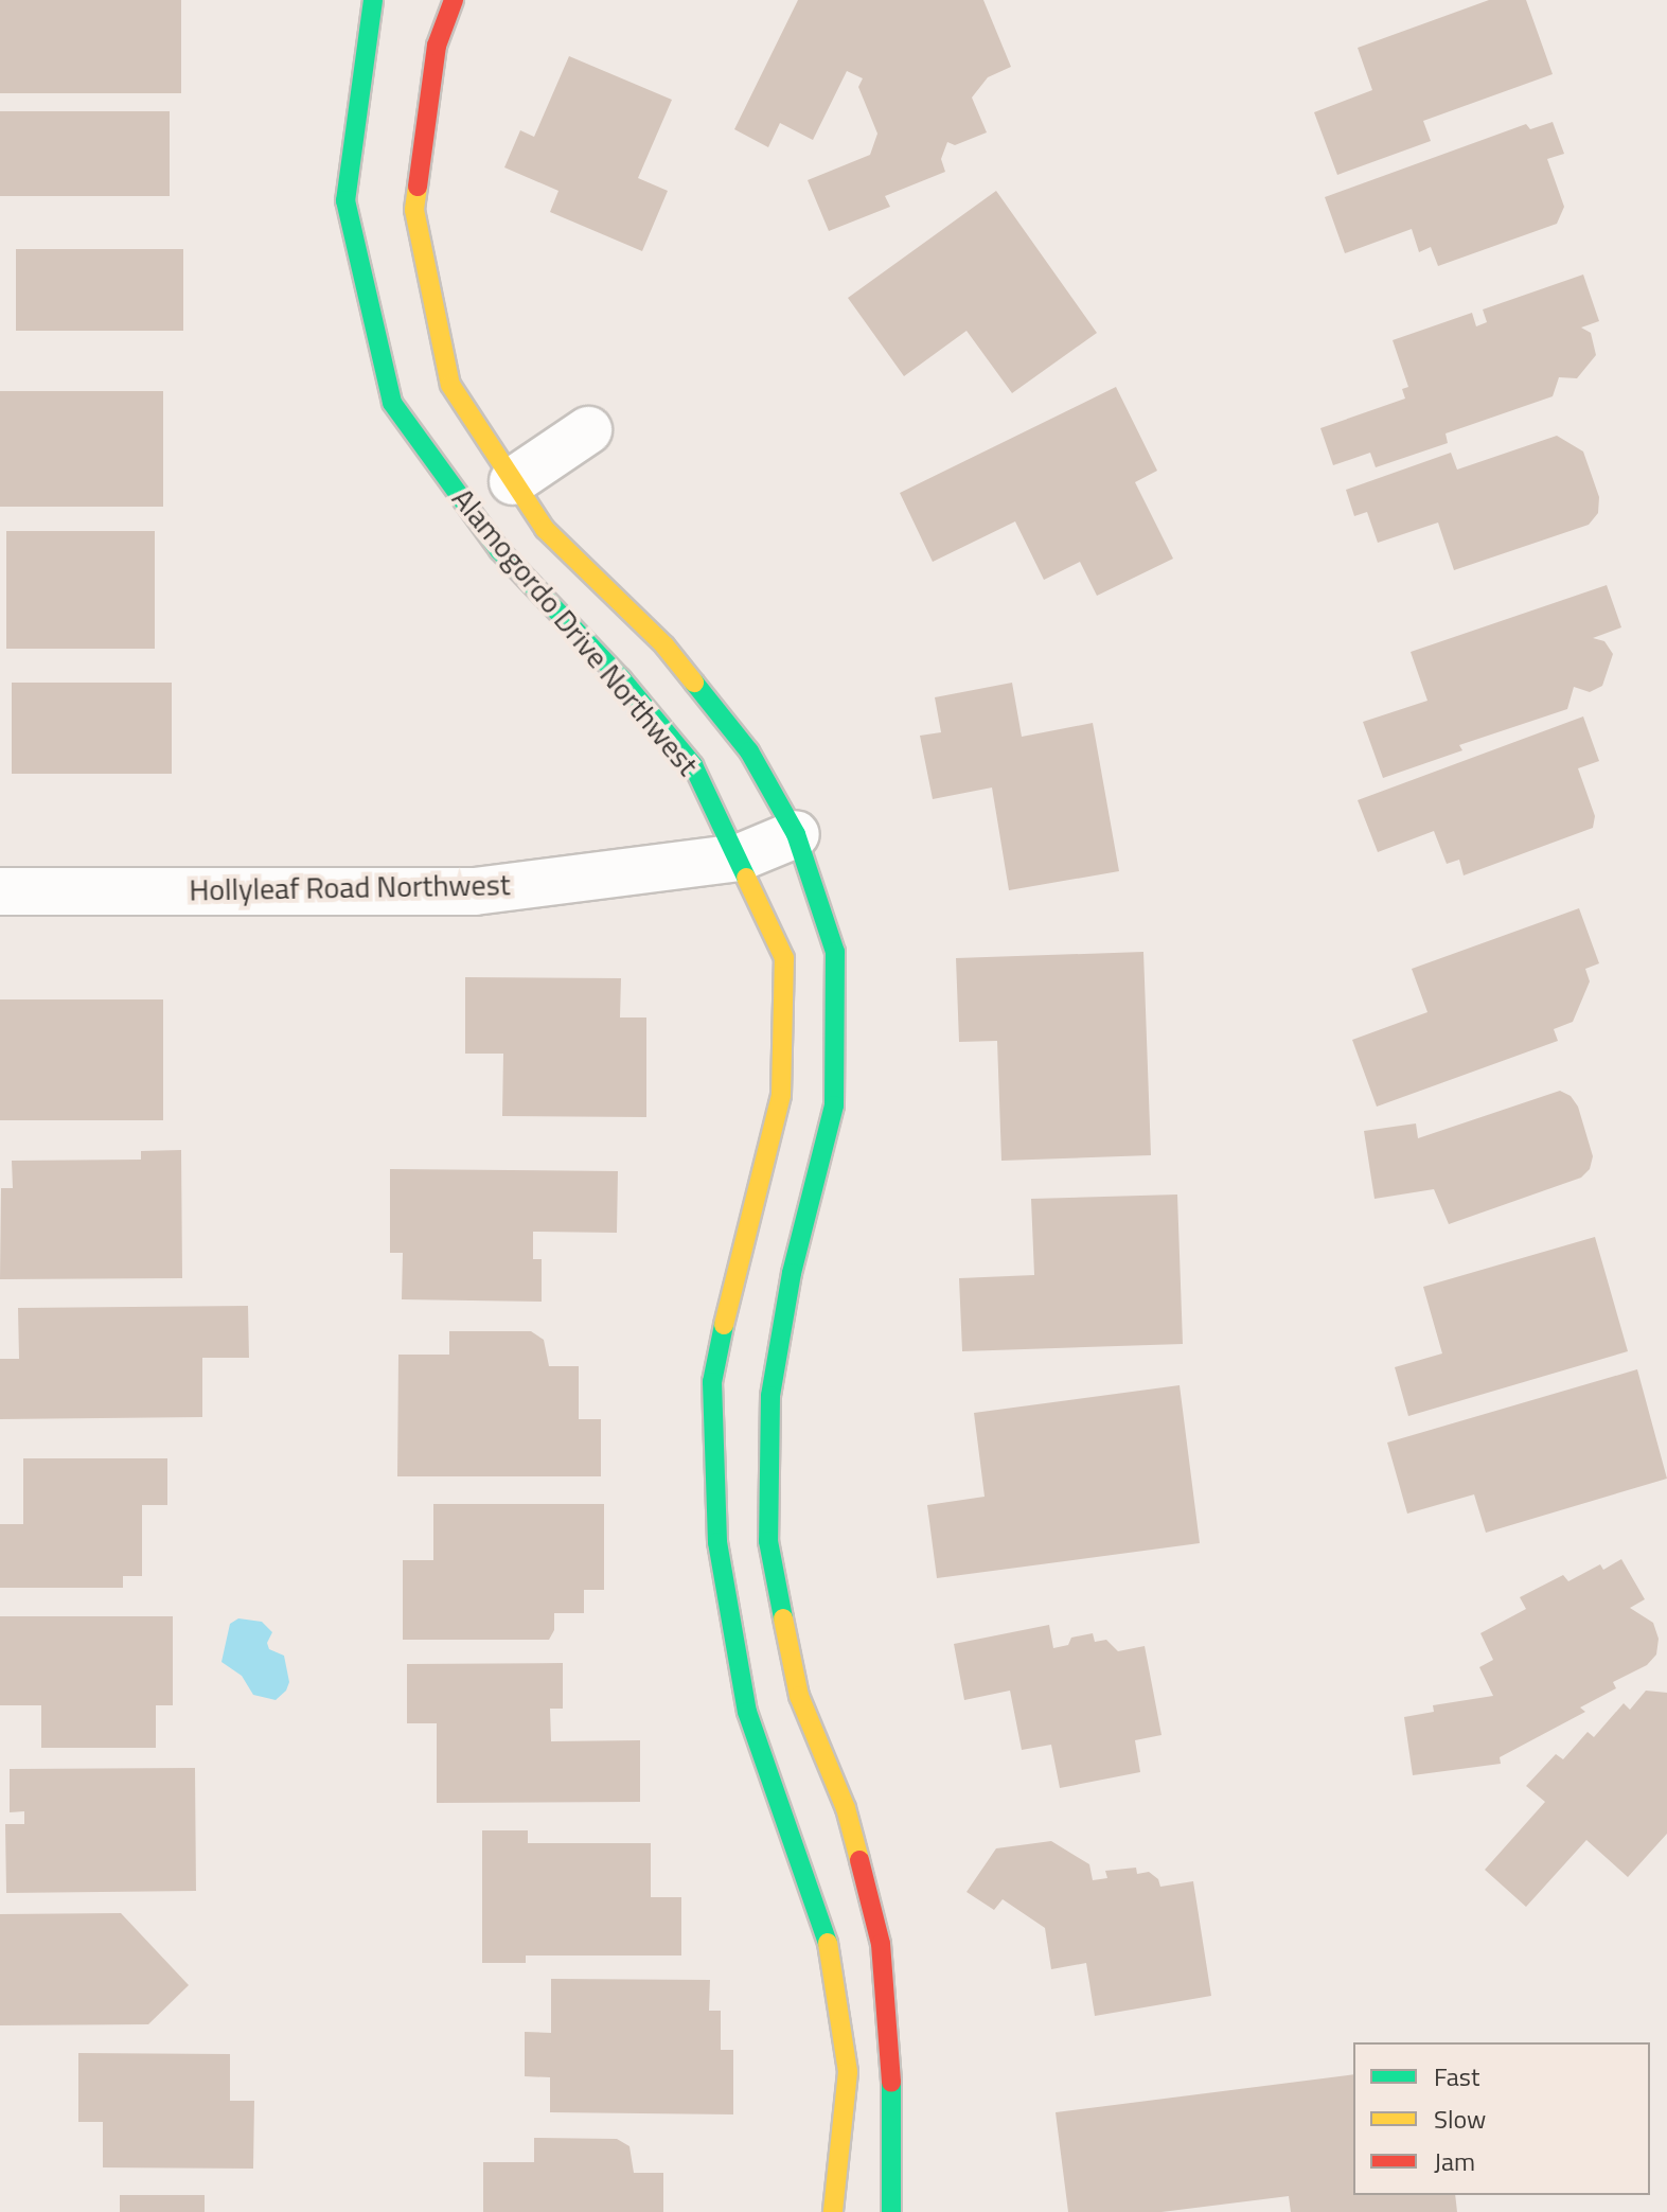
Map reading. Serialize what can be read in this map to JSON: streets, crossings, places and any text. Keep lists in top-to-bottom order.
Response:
{
  "streets": {
    "street": ["Alamogordo Drive Northwest", "Hollyleaf Road Northwest"]
  },
  "crossings": [
    ["Alamogordo Drive Northwest", "Hollyleaf Road Northwest"]
  ],
  "legend": ["Fast", "Slow", "Jam"]
}
